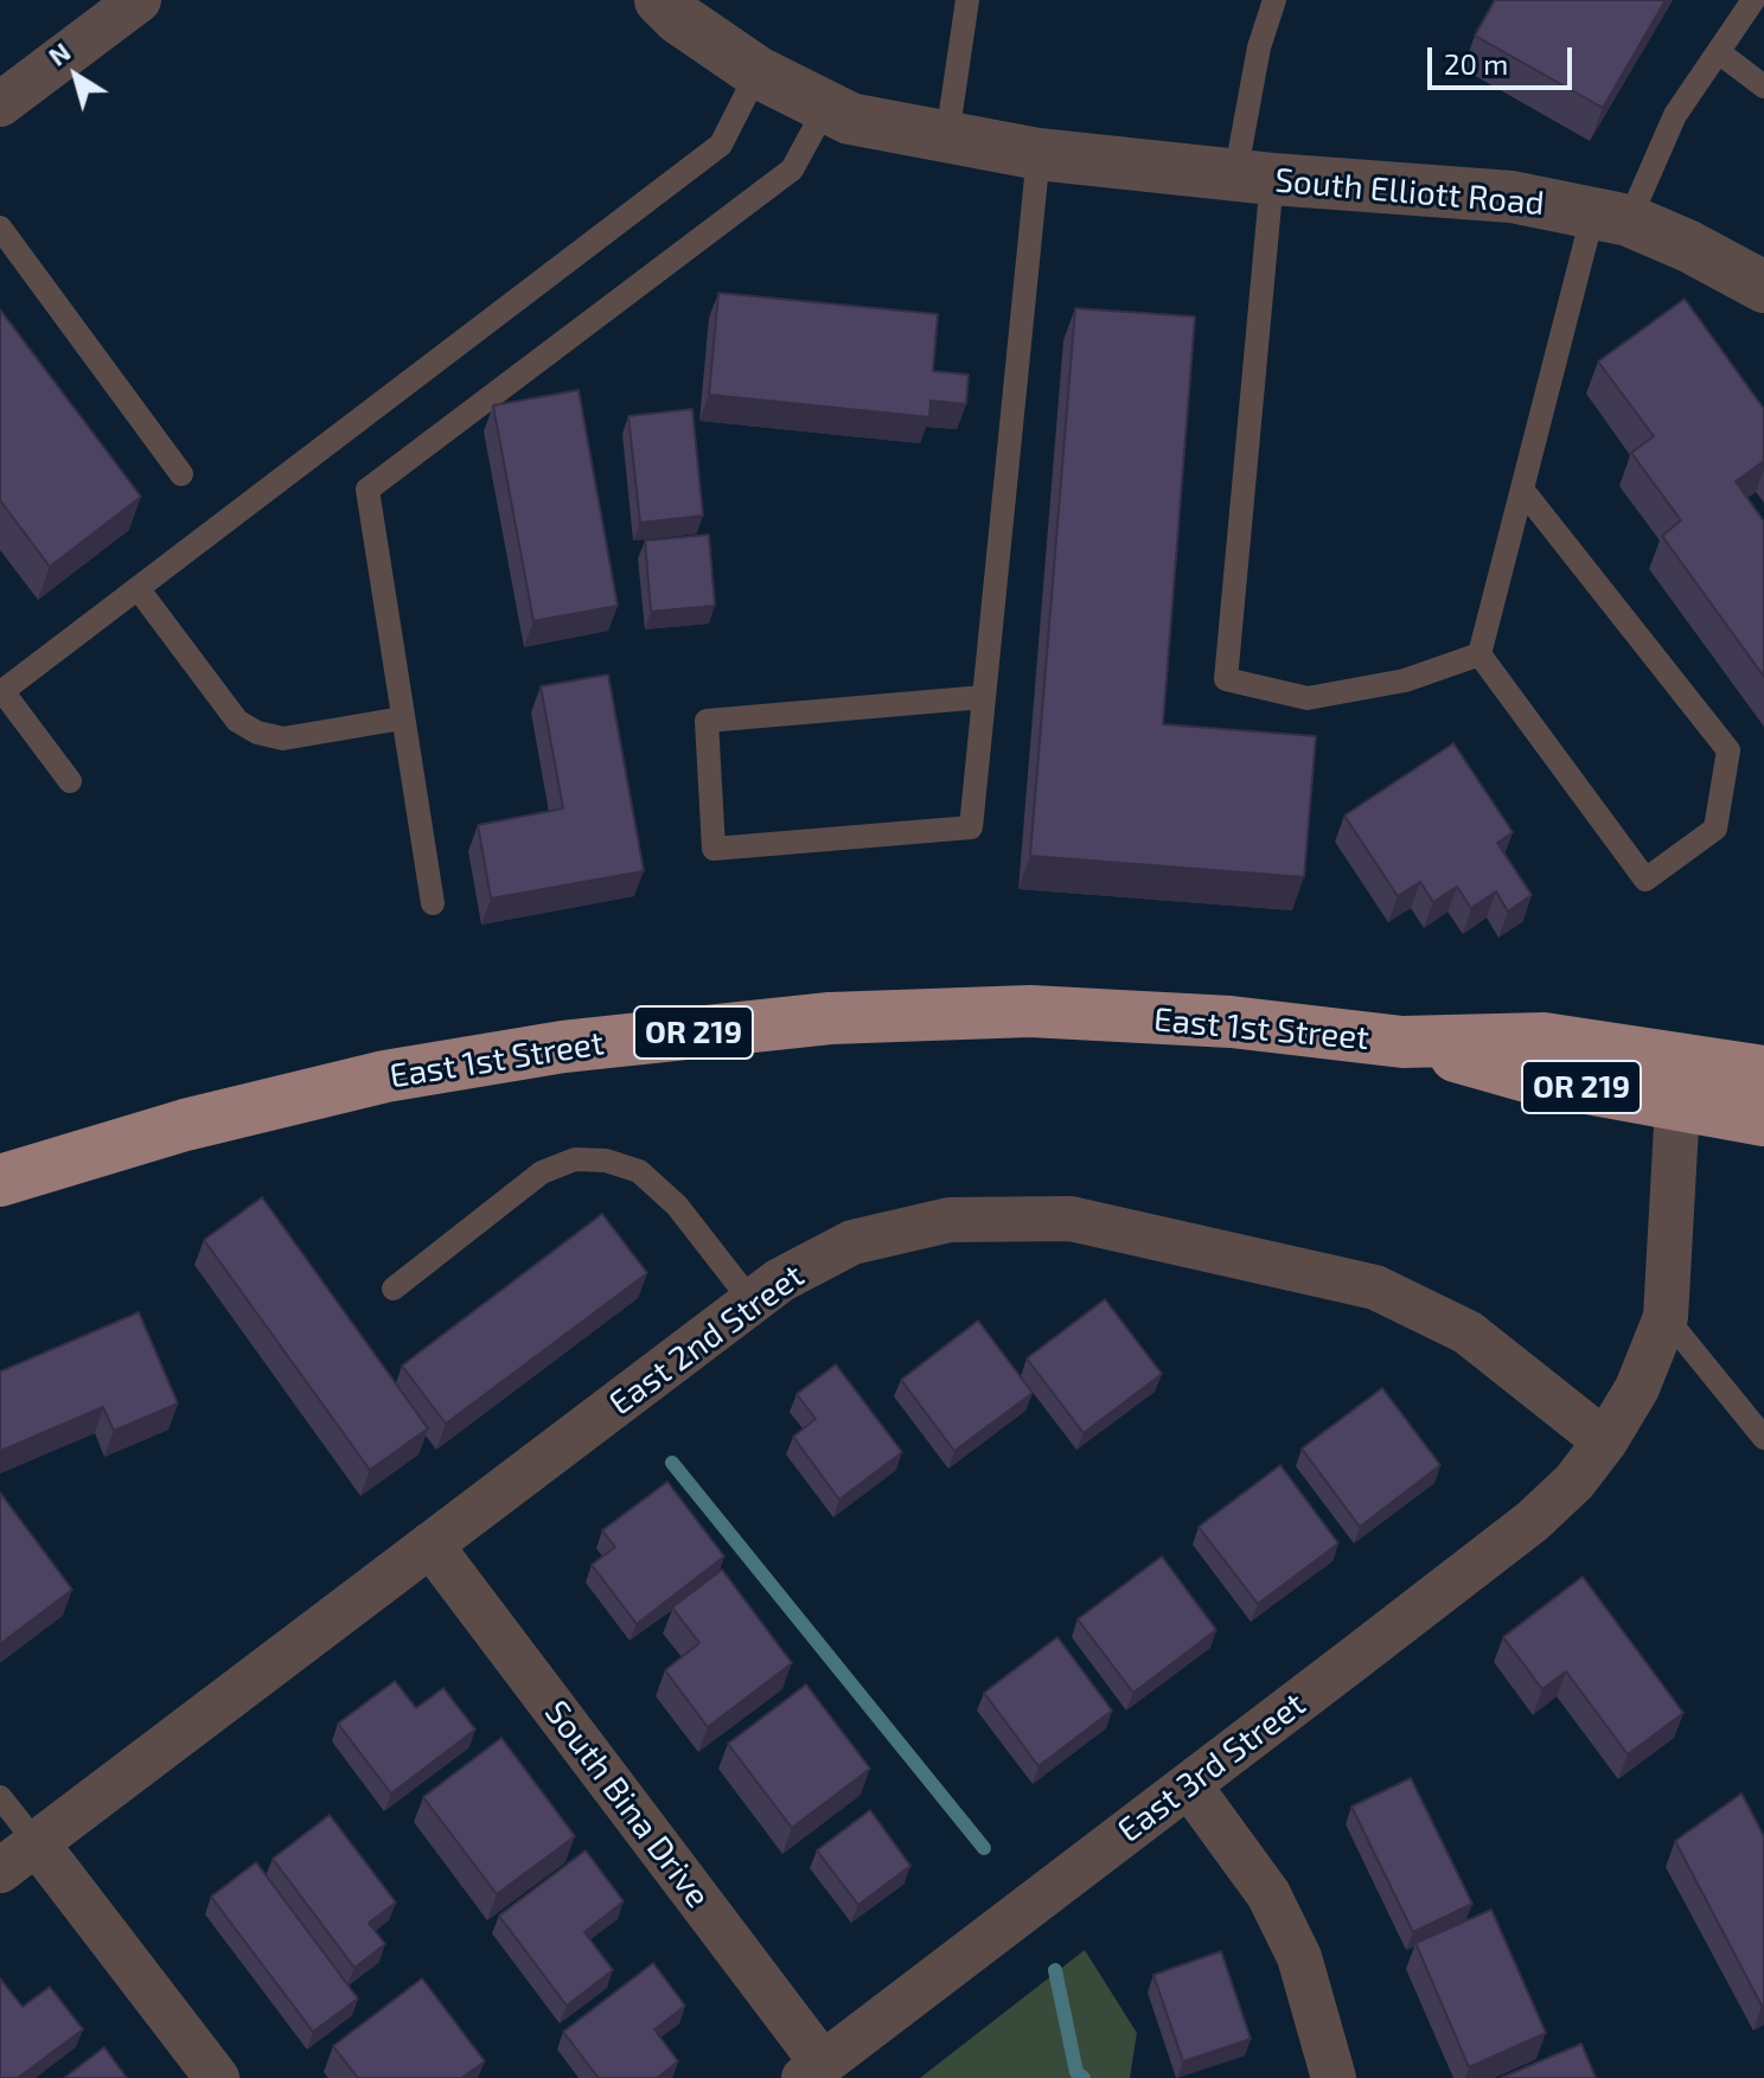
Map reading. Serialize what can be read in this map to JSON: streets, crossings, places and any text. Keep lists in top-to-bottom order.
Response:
{
  "streets": {
    "main road": ["East 1st Street", "OR 219"],
    "street": [
      "South Elliott Road",
      "East 2nd Street",
      "East 3rd Street",
      "South Bina Drive"
    ]
  },
  "crossings": [
    ["East 2nd Street", "East 3rd Street"],
    ["East 2nd Street", "South Bina Drive"],
    ["East 3rd Street", "South Bina Drive"]
  ],
  "scale_bar": "20 m",
  "north": "top left"
}
